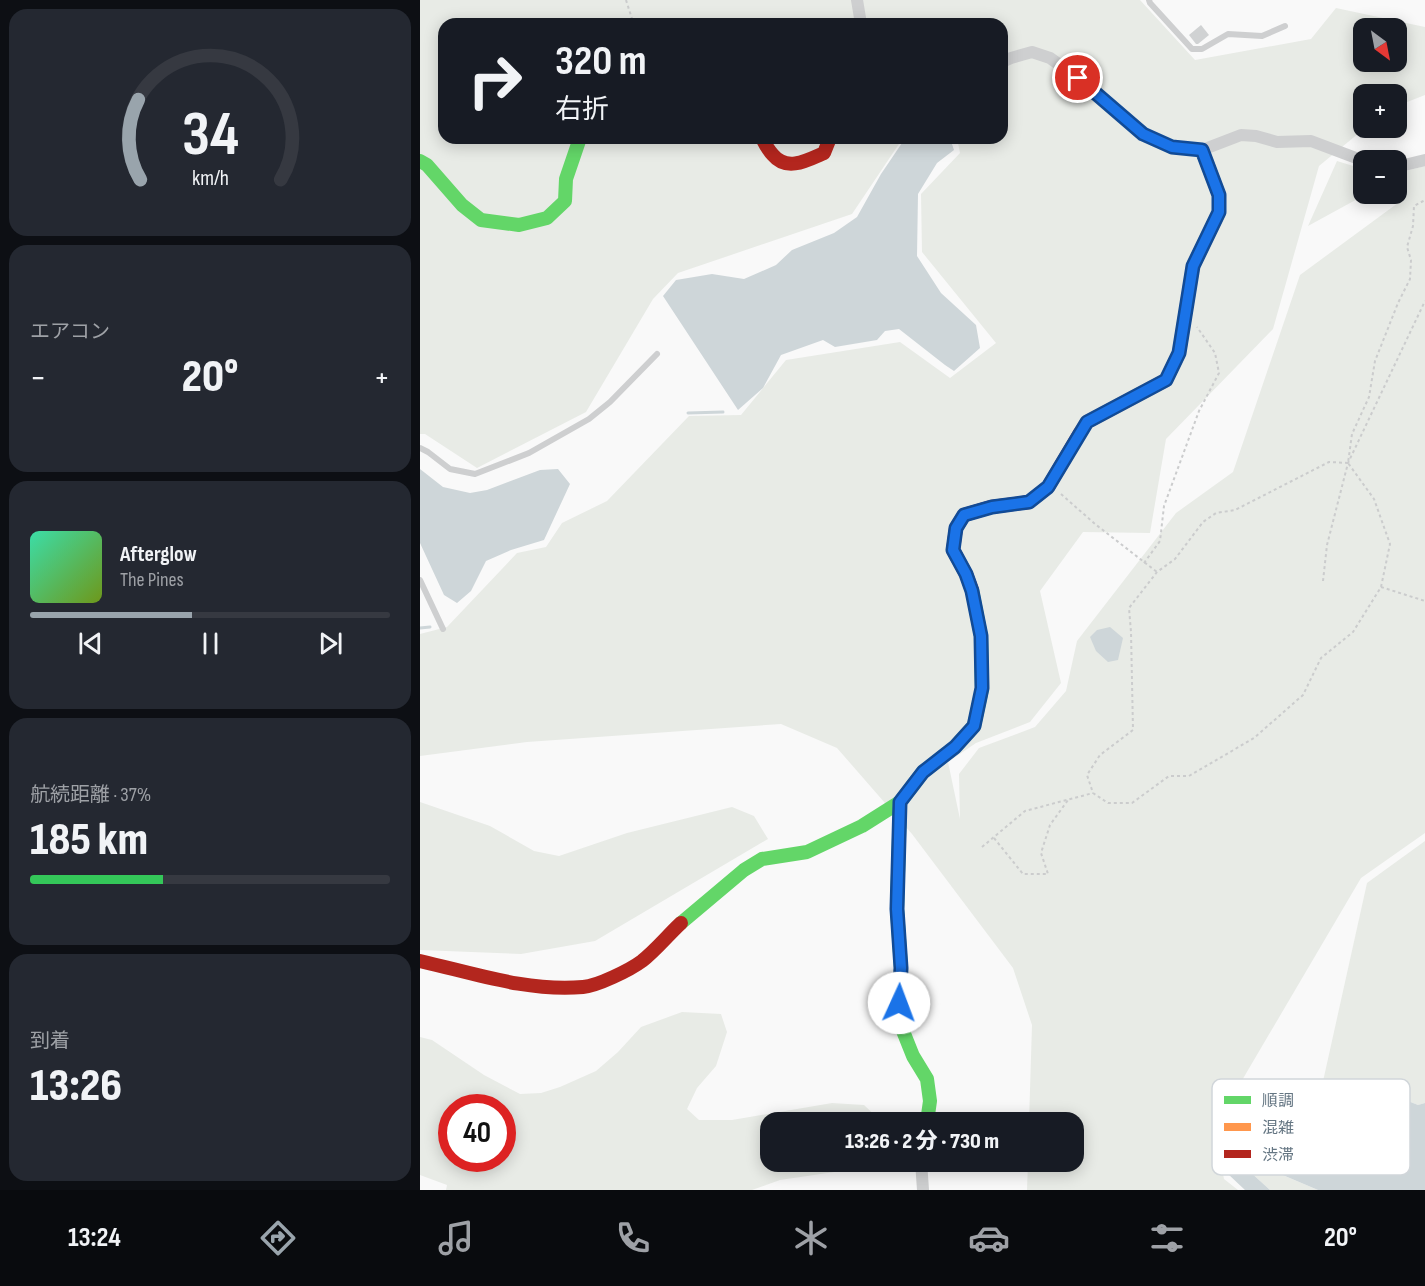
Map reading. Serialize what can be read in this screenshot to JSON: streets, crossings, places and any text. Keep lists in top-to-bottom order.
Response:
{
  "legend": ["順調", "混雑", "渋滞"],
  "north": "bottom right",
  "page": {
    "map_buttons": ["+", "−"],
    "turn": ["320 m", "右折"],
    "tile": [
      "エアコン",
      ["航続距離 · 37%", "185 km"],
      ["到着", "13:26"]
    ],
    "heat": ["−", "20°", "+"],
    "song": ["Afterglow", "The Pines"],
    "limit": "40",
    "trip": "13:26 · 2 分 · 730 m",
    "tabs": ["13:24", "20°"],
    "gauge": ["34", "km/h"]
  }
}
